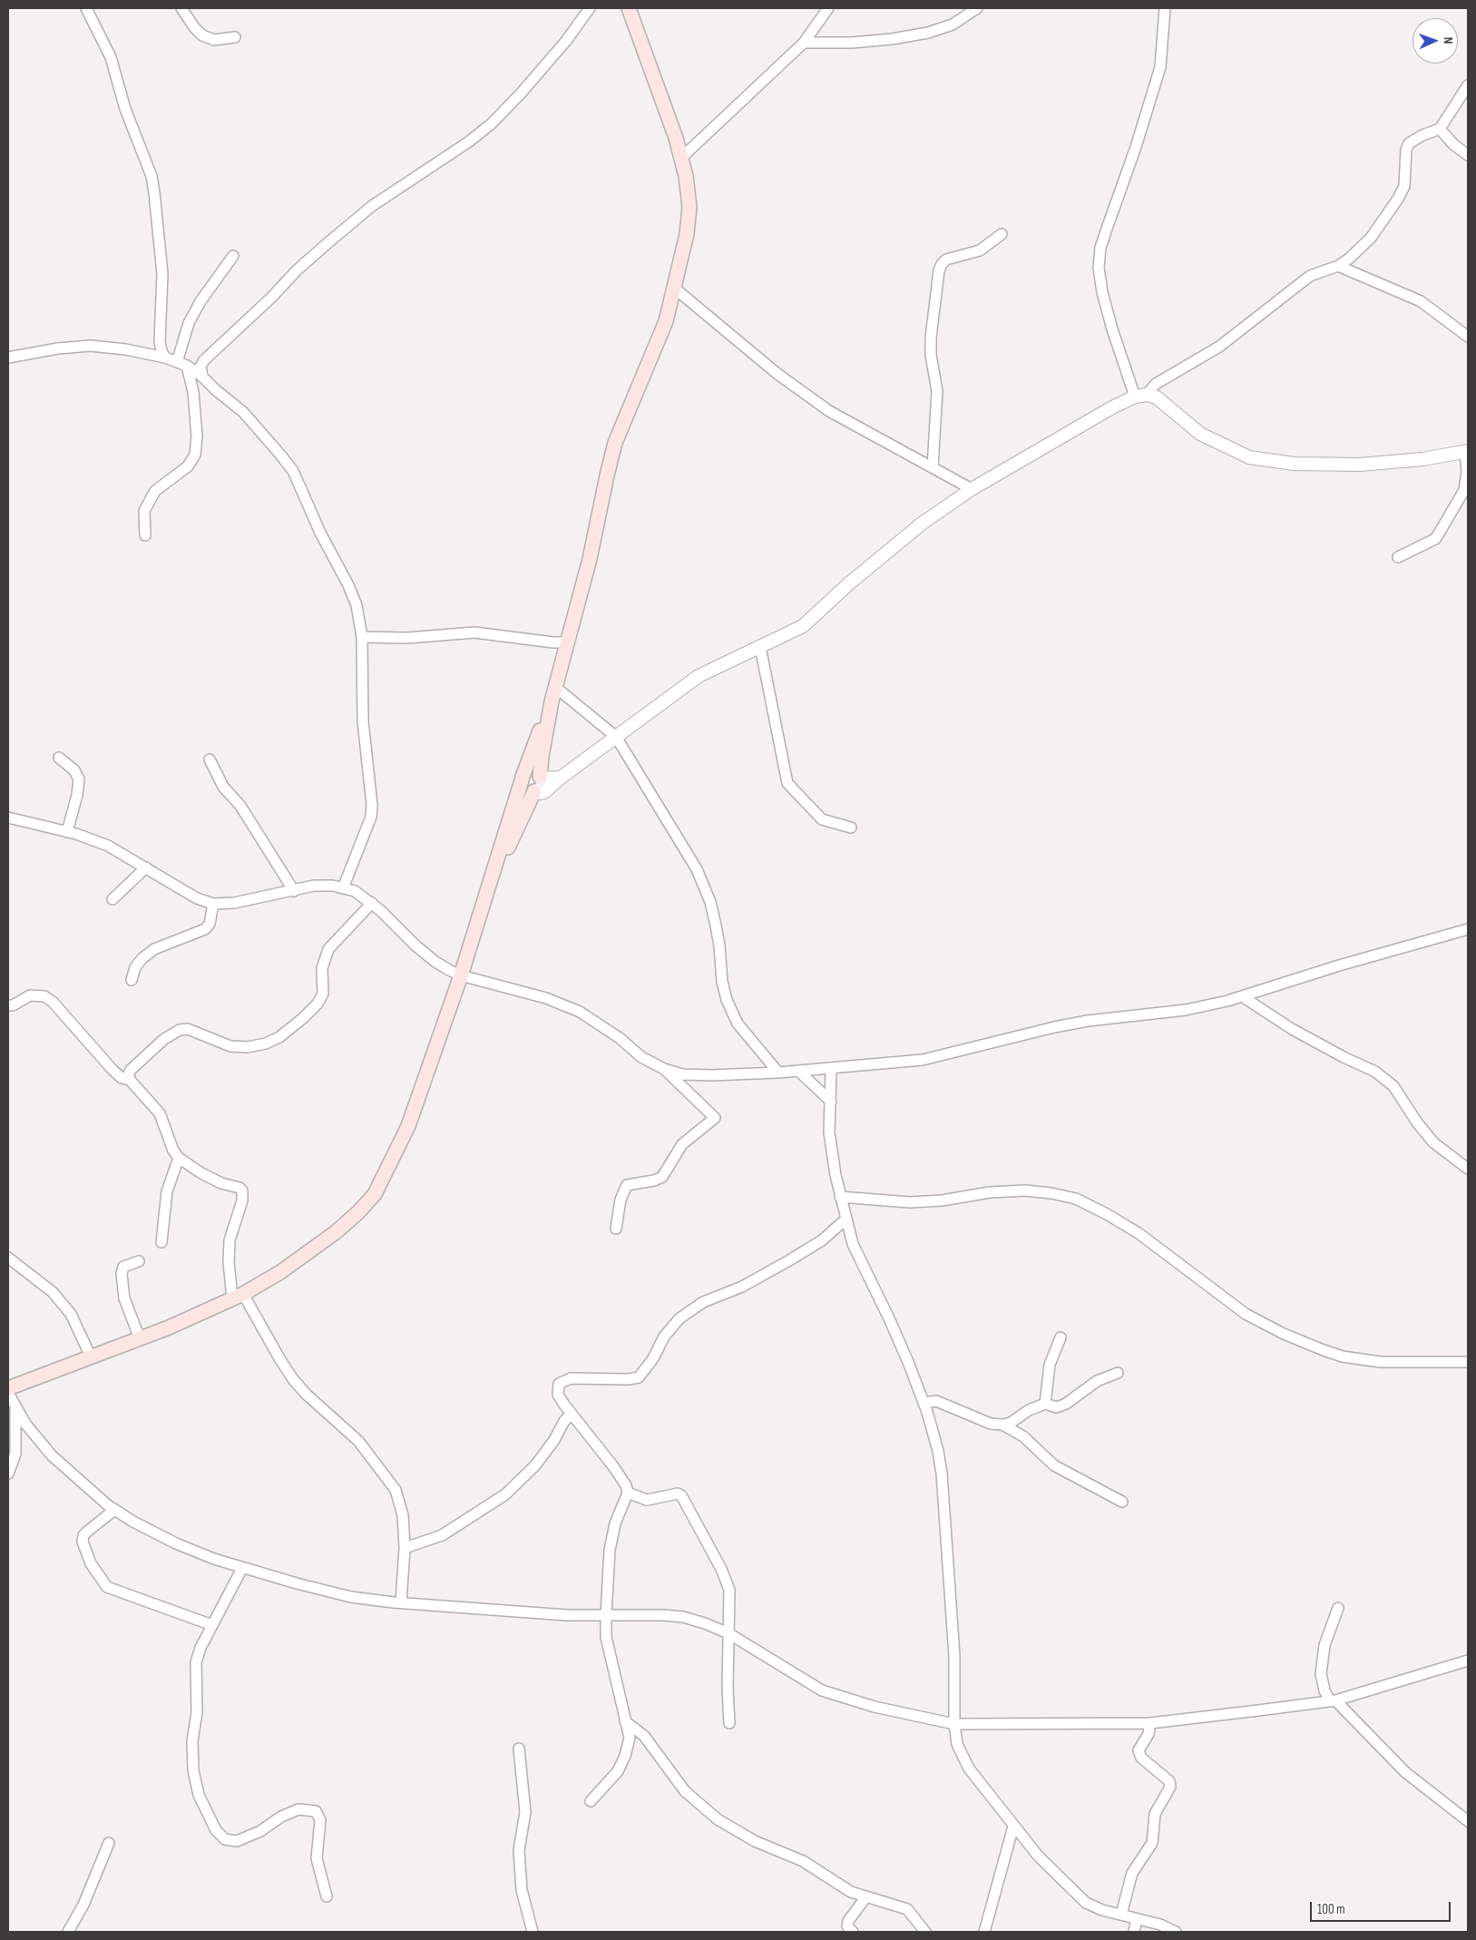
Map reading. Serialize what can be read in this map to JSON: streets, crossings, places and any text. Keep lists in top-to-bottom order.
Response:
{
  "scale_bar": "100 m",
  "north": "right"
}
